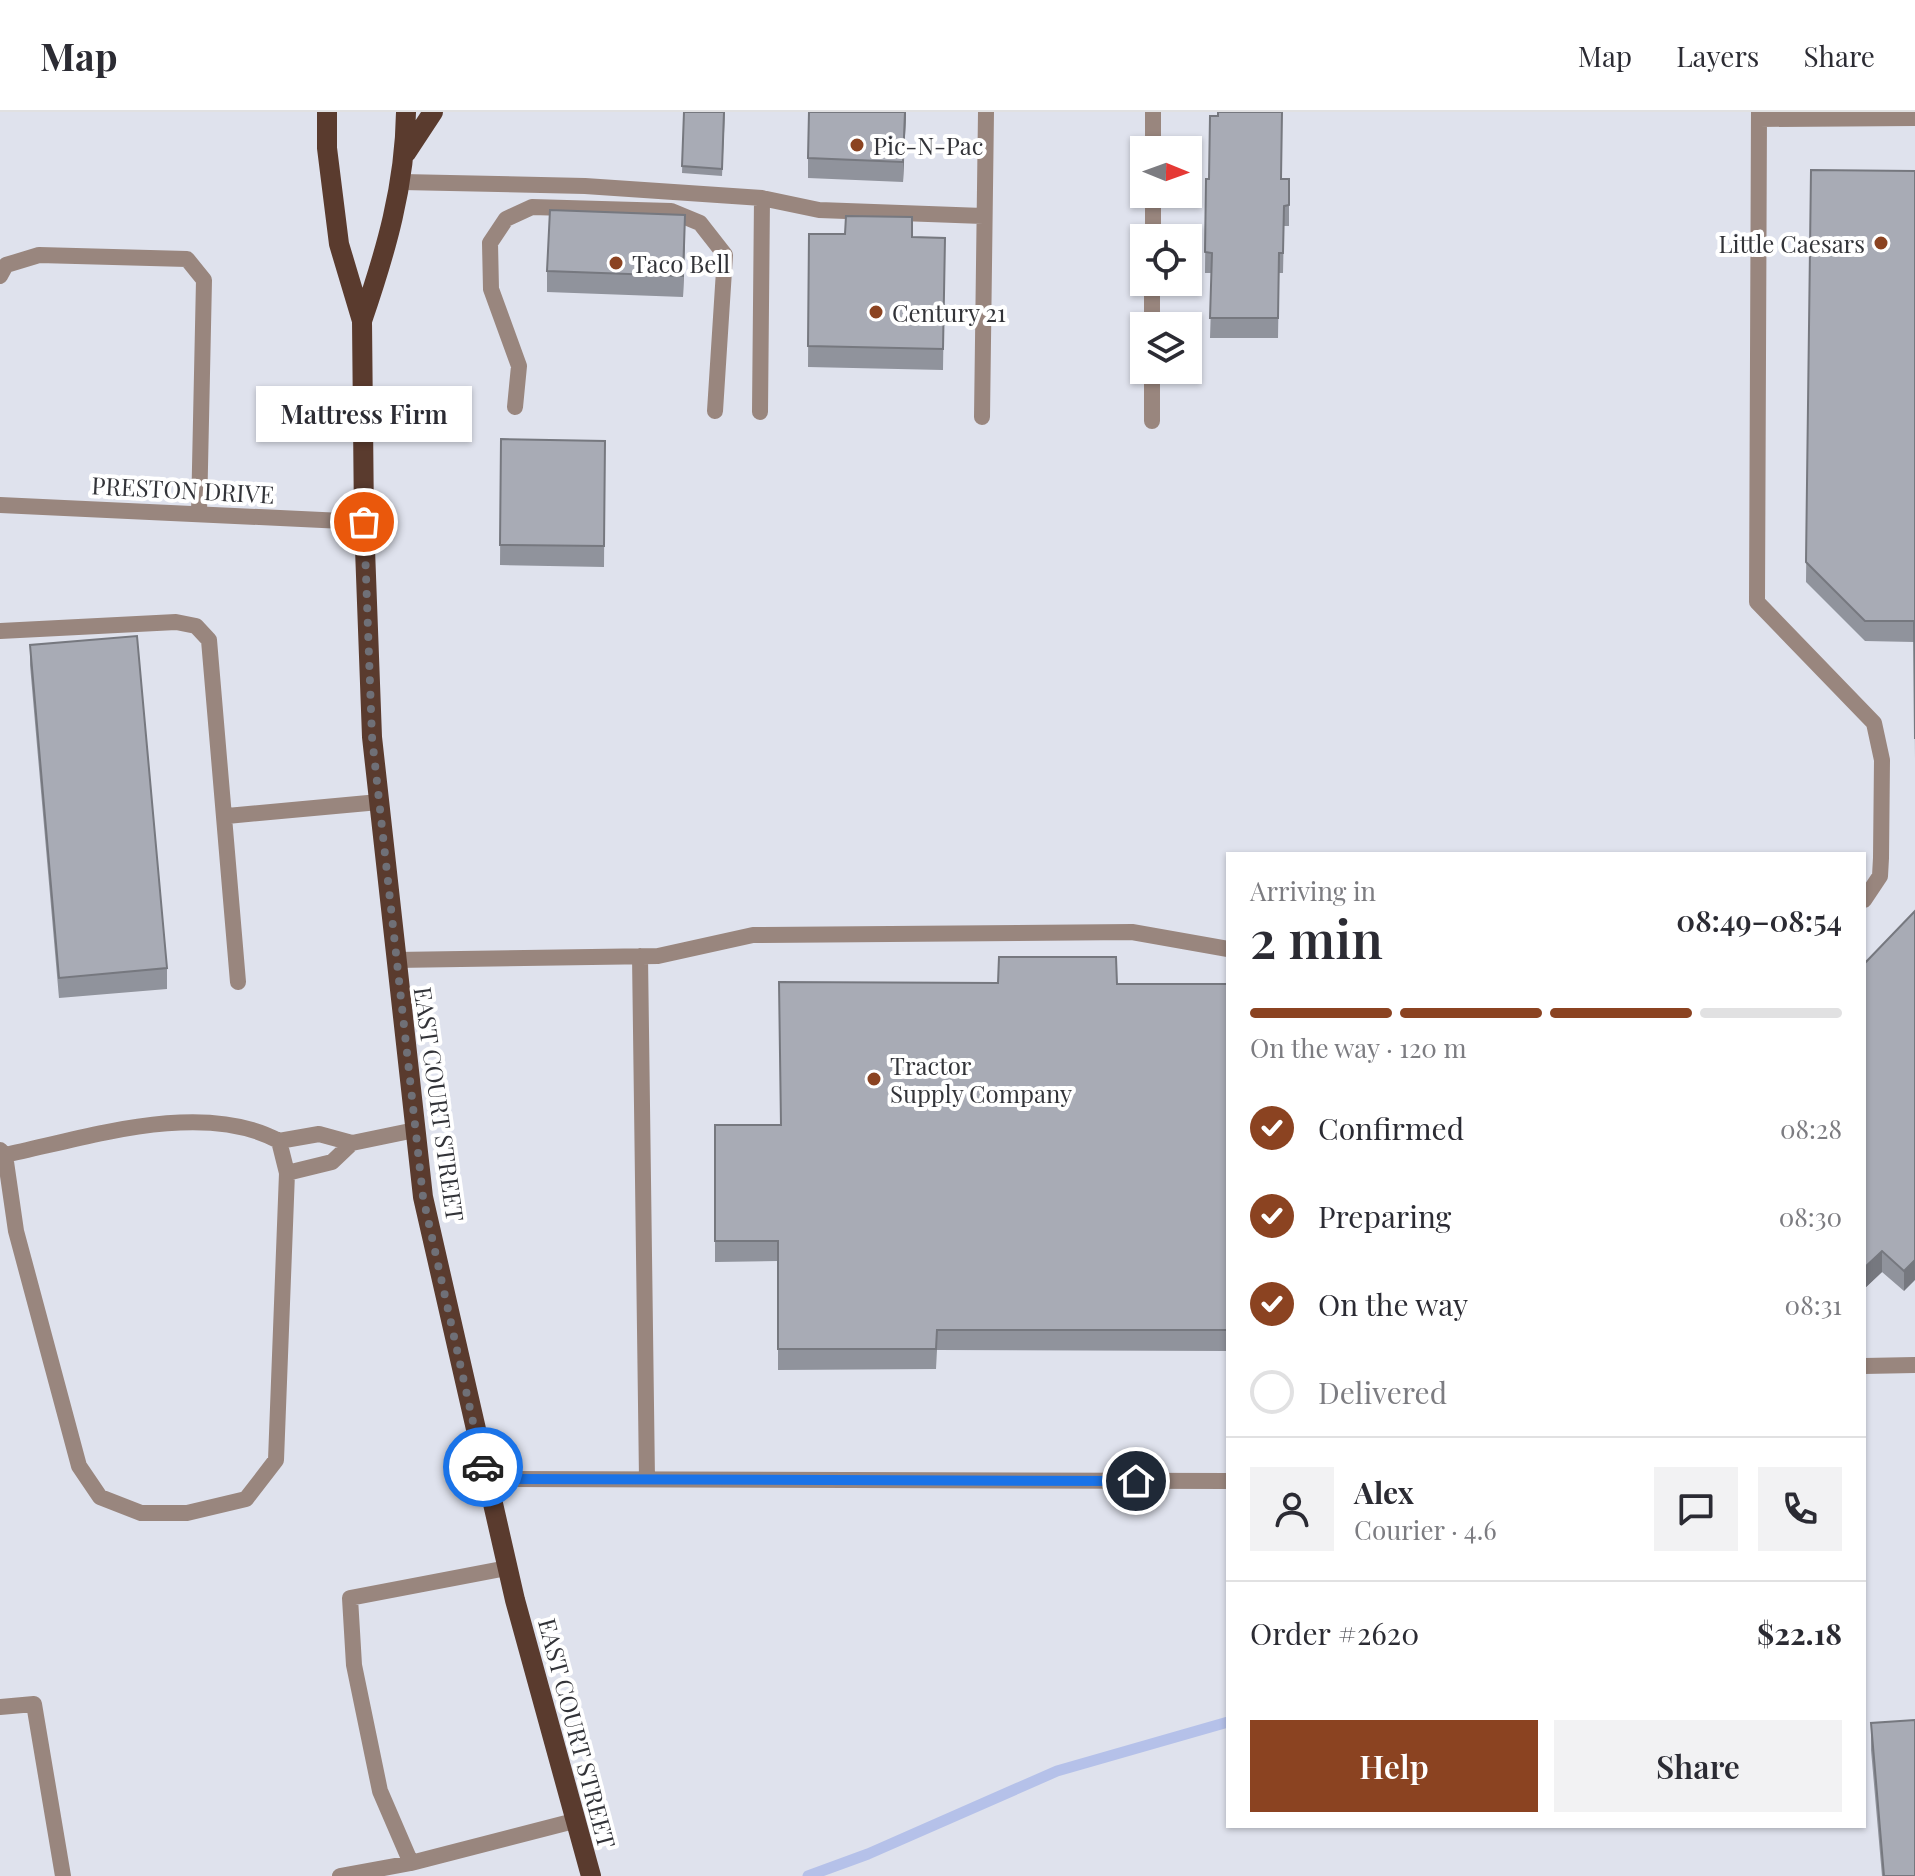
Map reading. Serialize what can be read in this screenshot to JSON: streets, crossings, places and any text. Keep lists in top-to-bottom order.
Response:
{
  "streets": {
    "main road": ["EAST COURT STREET"],
    "street": ["PRESTON DRIVE"]
  },
  "crossings": [
    ["PRESTON DRIVE", "EAST COURT STREET"]
  ],
  "places": [
    "Pic-N-Pac",
    "Little Caesars",
    "Taco Bell",
    "Century 21",
    "Mattress Firm",
    "Tractor Supply Company"
  ],
  "north": "right",
  "page": {
    "header": "Map",
    "nav": ["Map", "Layers", "Share"],
    "bubble": "Mattress Firm",
    "heading": ["2 min", "Arriving in", "08:49–08:54"],
    "panel": [
      "Alex",
      "Courier · 4.6",
      "Order #2620",
      "$22.18"
    ],
    "bar": "On the way · 120 m",
    "list": [
      ["Confirmed", "08:28"],
      ["Preparing", "08:30"],
      ["On the way", "08:31"],
      "Delivered"
    ],
    "buttons": ["Help", "Share"]
  }
}
